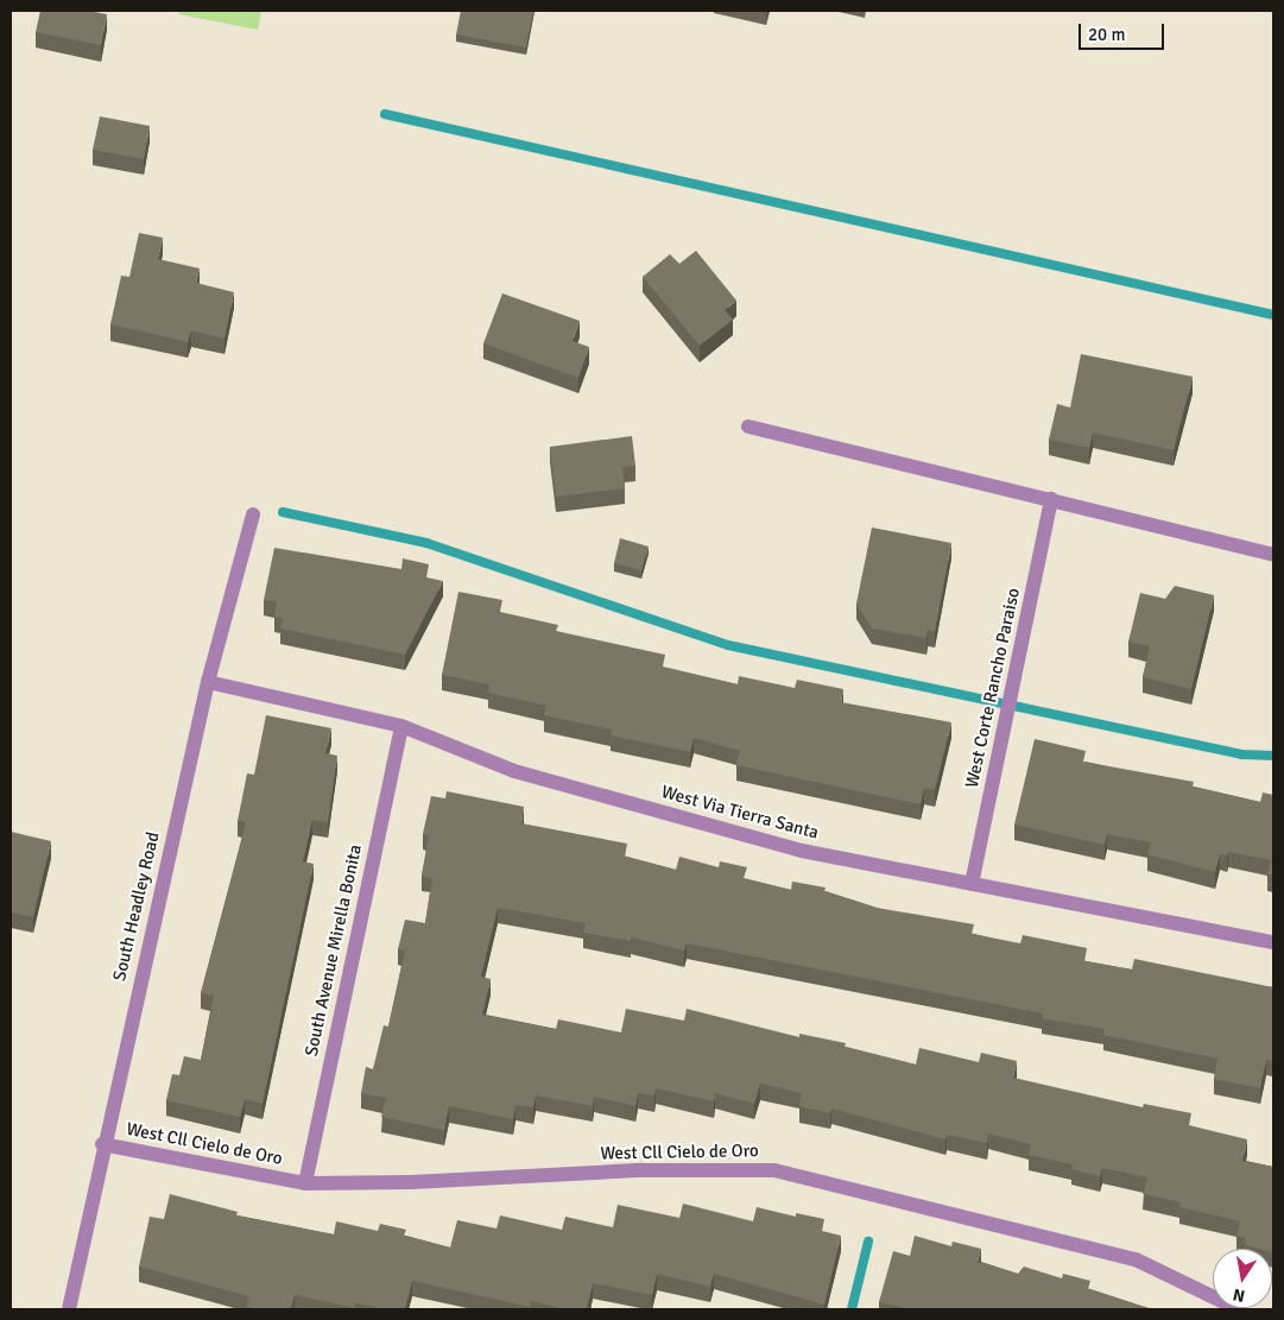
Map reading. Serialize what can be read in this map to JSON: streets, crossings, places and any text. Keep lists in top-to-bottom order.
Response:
{
  "streets": {
    "street": [
      "West Corte Rancho Paraiso",
      "West Via Tierra Santa",
      "South Headley Road",
      "South Avenue Mirella Bonita",
      "West Cll Cielo de Oro"
    ]
  },
  "crossings": [
    ["West Corte Rancho Paraiso", "West Via Tierra Santa"],
    ["West Via Tierra Santa", "South Headley Road"],
    ["West Via Tierra Santa", "South Avenue Mirella Bonita"],
    ["South Headley Road", "West Cll Cielo de Oro"],
    ["South Avenue Mirella Bonita", "West Cll Cielo de Oro"]
  ],
  "scale_bar": "20 m",
  "north": "bottom"
}
